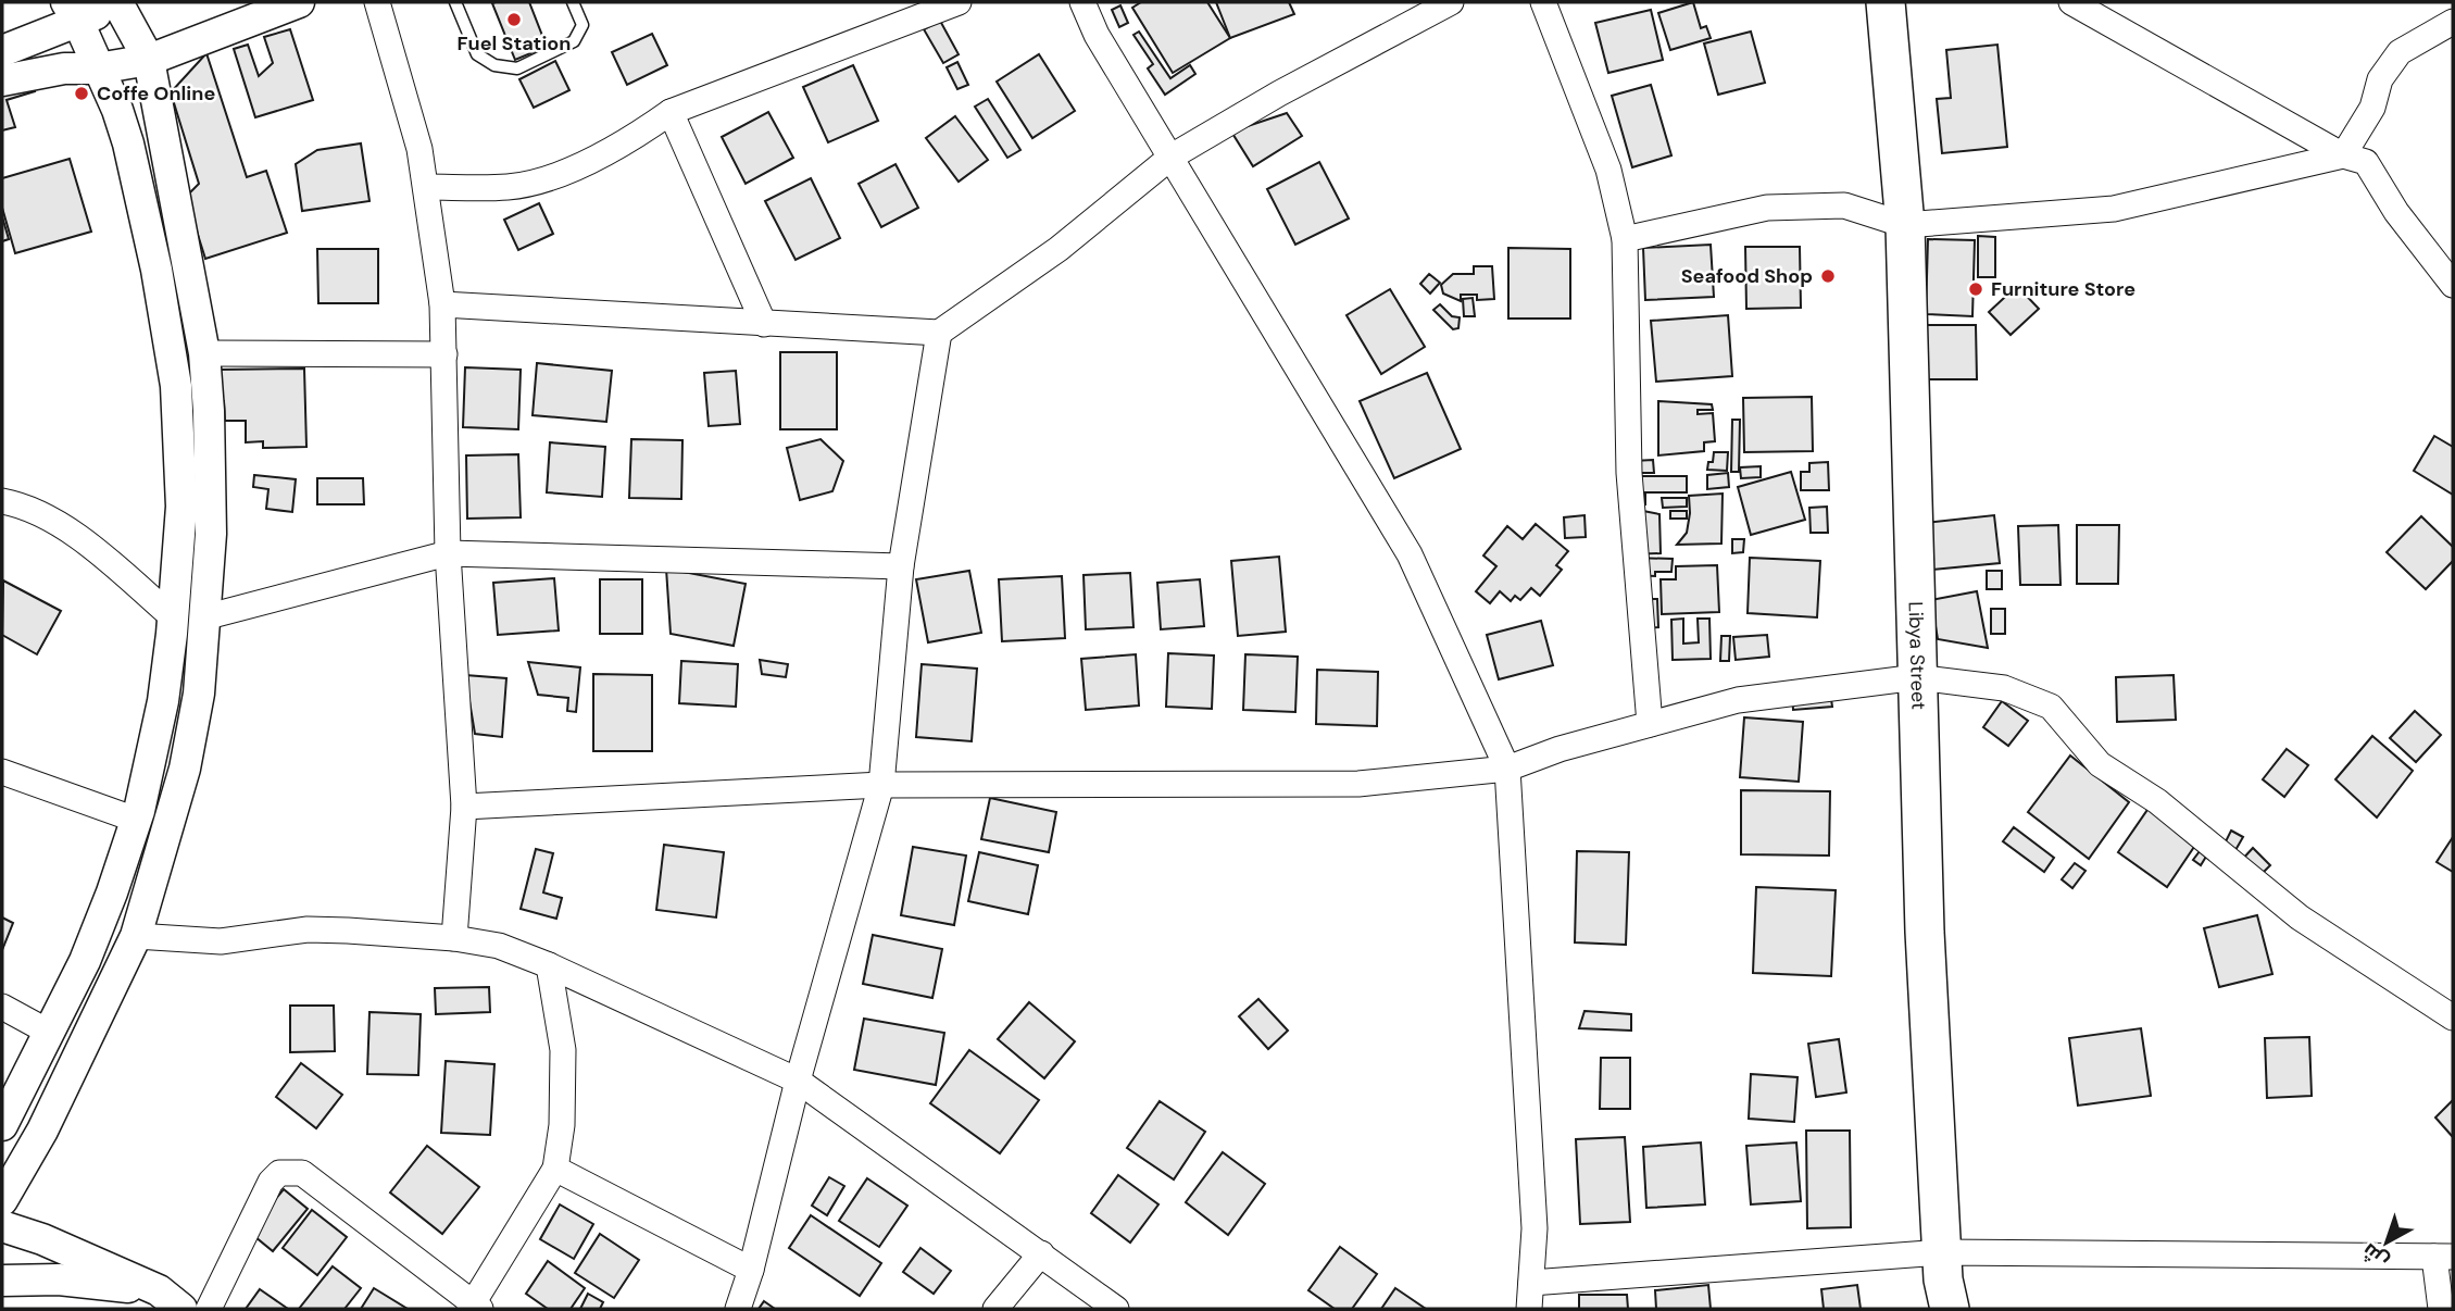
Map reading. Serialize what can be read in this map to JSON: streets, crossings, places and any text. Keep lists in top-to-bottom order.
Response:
{
  "streets": {
    "main road": ["Libya Street"]
  },
  "places": [
    "Fuel Station",
    "Coffe Online",
    "Seafood Shop",
    "Furniture Store"
  ],
  "north": "bottom left"
}
